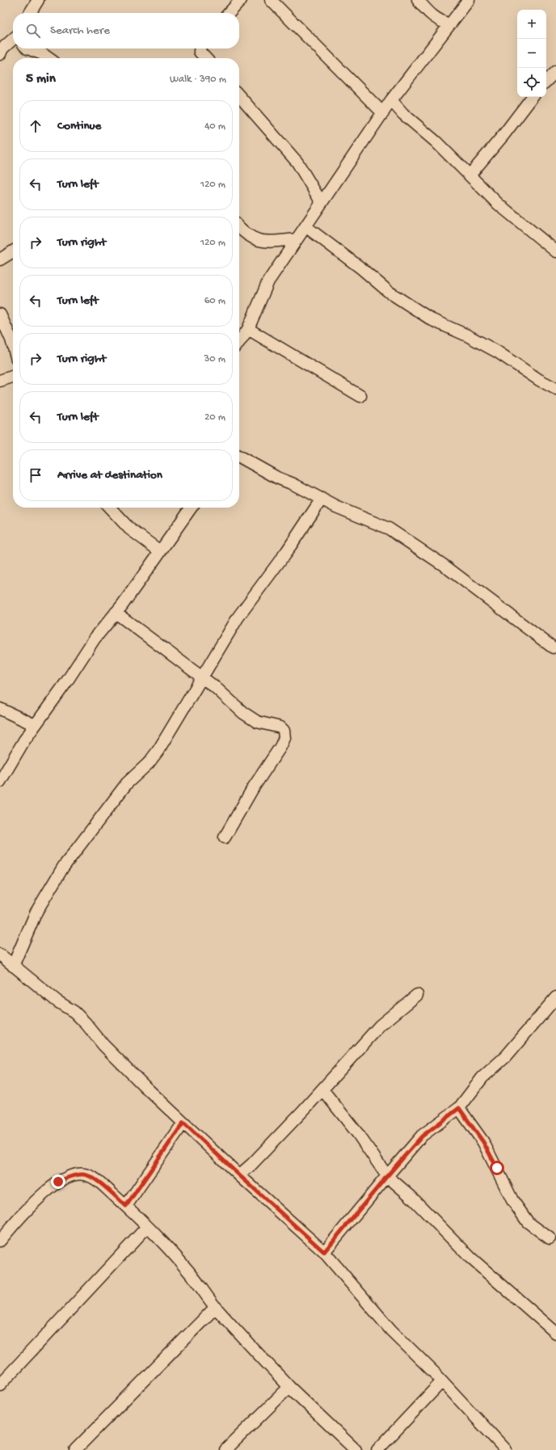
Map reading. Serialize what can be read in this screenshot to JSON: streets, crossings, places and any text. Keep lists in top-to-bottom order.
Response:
{
  "page": {
    "map_buttons": ["+", "−"],
    "search": "Search here",
    "heading": ["5 min", "Walk · 390 m"],
    "list": [
      ["Continue", "40 m"],
      ["Turn left", "120 m"],
      ["Turn right", "120 m"],
      ["Turn left", "60 m"],
      ["Turn right", "30 m"],
      ["Turn left", "20 m"],
      "Arrive at destination"
    ]
  }
}
